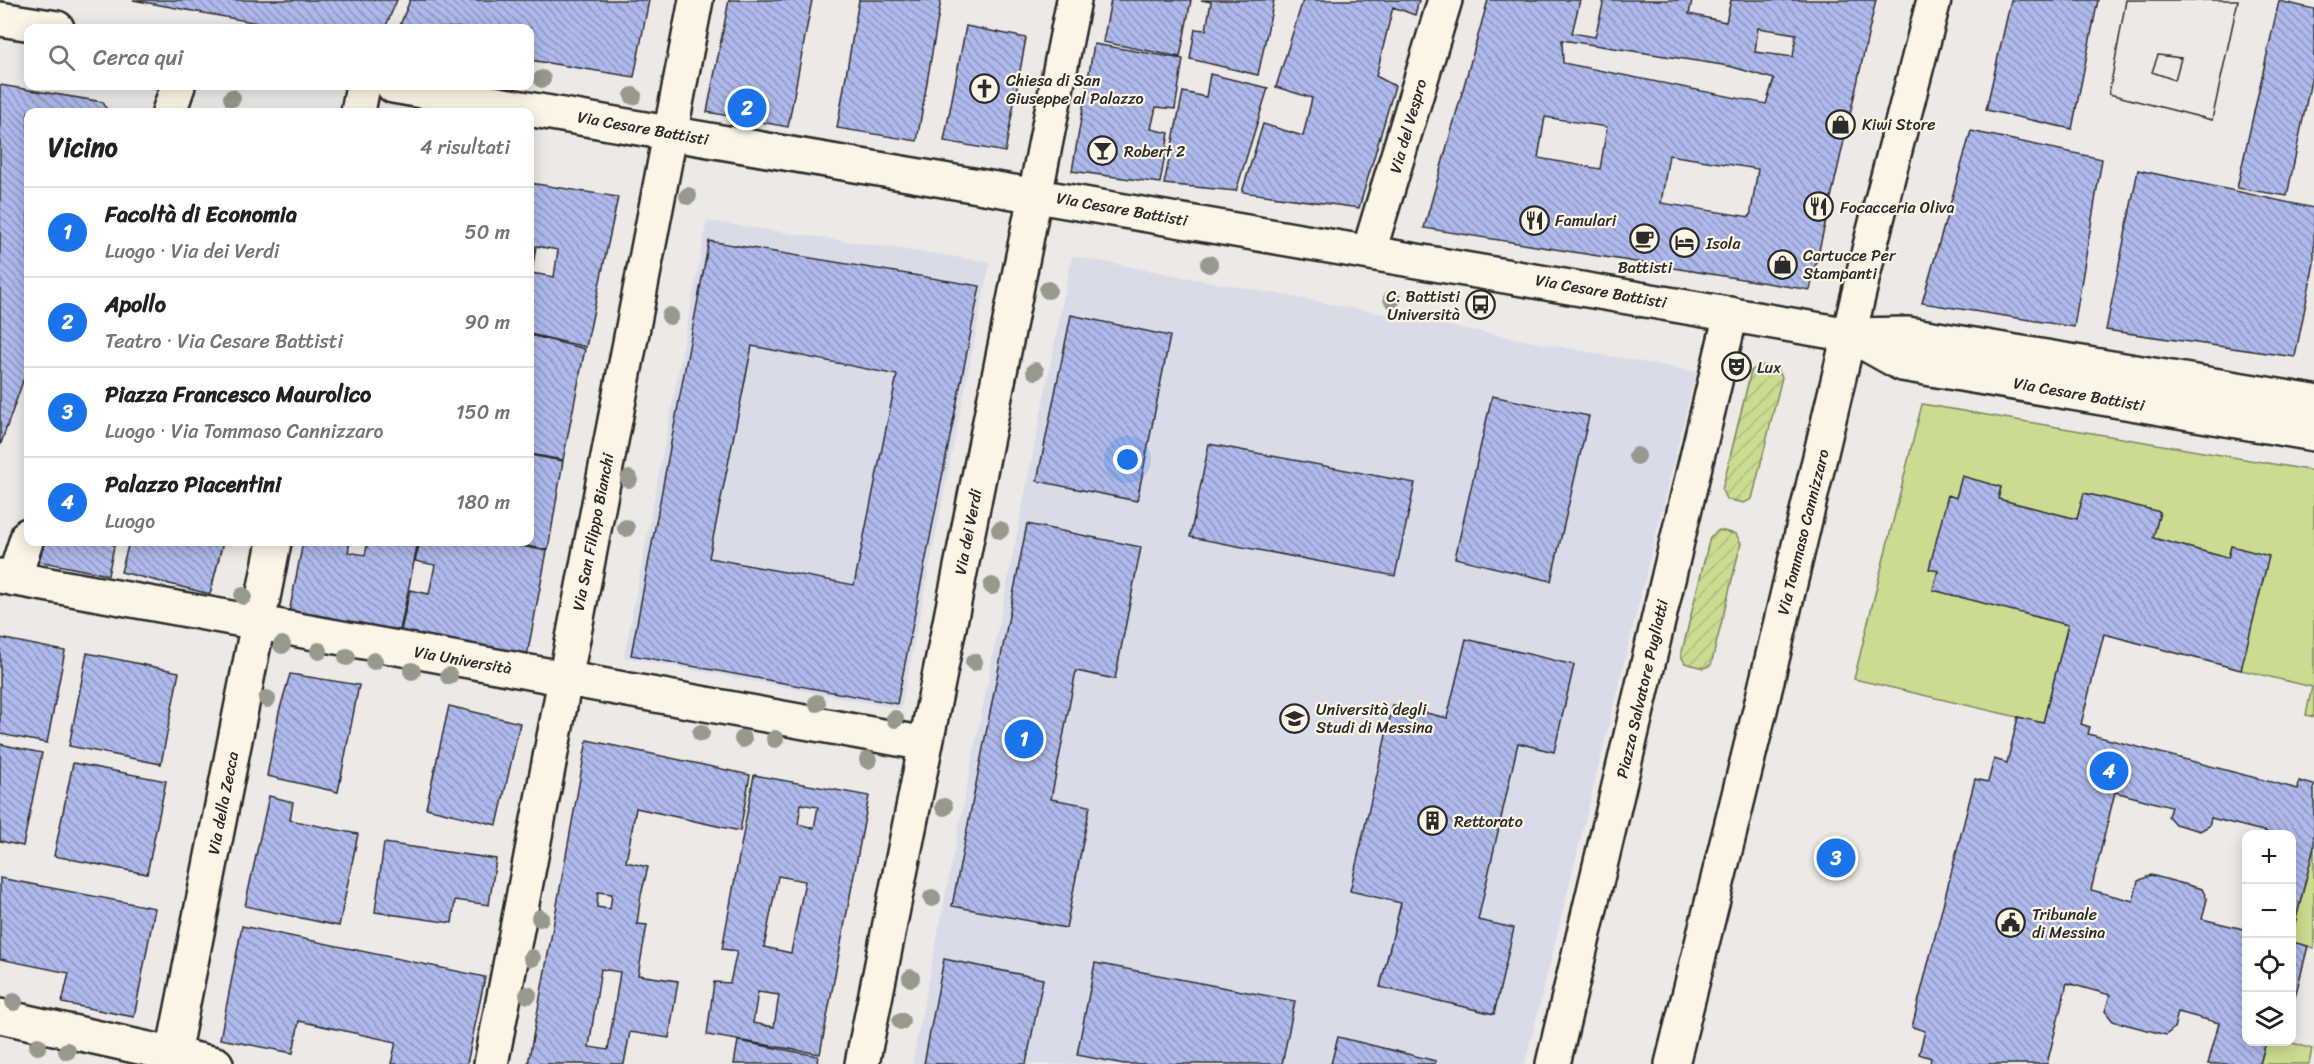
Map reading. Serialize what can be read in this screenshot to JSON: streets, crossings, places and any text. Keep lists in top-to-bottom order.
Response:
{
  "streets": {
    "street": [
      "Via del Vespro",
      "Via Cesare Battisti",
      "Via San Filippo Bianchi",
      "Via dei Verdi",
      "Via Tommaso Cannizzaro",
      "Via Università",
      "Piazza Salvatore Pugliatti",
      "Via della Zecca"
    ]
  },
  "crossings": [
    ["Via del Vespro", "Via Cesare Battisti"],
    ["Via Cesare Battisti", "Via San Filippo Bianchi"],
    ["Via Cesare Battisti", "Via dei Verdi"],
    ["Via Cesare Battisti", "Via Tommaso Cannizzaro"],
    ["Via Cesare Battisti", "Piazza Salvatore Pugliatti"],
    ["Via San Filippo Bianchi", "Via Università"],
    ["Via dei Verdi", "Via Università"],
    ["Via Università", "Via della Zecca"]
  ],
  "places": {
    "church": ["Chiesa di San Giuseppe al Palazzo"],
    "shop": ["Kiwi Store", "Cartucce Per Stampanti"],
    "bar": ["Robert 2"],
    "restaurant": ["Focacceria Oliva", "Famulari"],
    "cafe": ["Battisti"],
    "hotel": ["Isola"],
    "bus stop": ["C. Battisti Università"],
    "theatre": ["Lux"],
    "school or university": ["Università degli Studi di Messina"],
    "building": ["Rettorato"],
    "public building": ["Tribunale di Messina"]
  },
  "page": {
    "search": "Cerca qui",
    "pins": [
      "2",
      "1",
      "4",
      "3"
    ],
    "heading": ["Vicino", "4 risultati"],
    "list": [
      {
        "mark": "1",
        "name": "Facoltà di Economia",
        "note": "Luogo · Via dei Verdi",
        "value": "50 m"
      },
      {
        "mark": "2",
        "name": "Apollo",
        "note": "Teatro · Via Cesare Battisti",
        "value": "90 m"
      },
      {
        "mark": "3",
        "name": "Piazza Francesco Maurolico",
        "note": "Luogo · Via Tommaso Cannizzaro",
        "value": "150 m"
      },
      {
        "mark": "4",
        "name": "Palazzo Piacentini",
        "note": "Luogo",
        "value": "180 m"
      }
    ],
    "map_buttons": ["+", "−"]
  }
}
